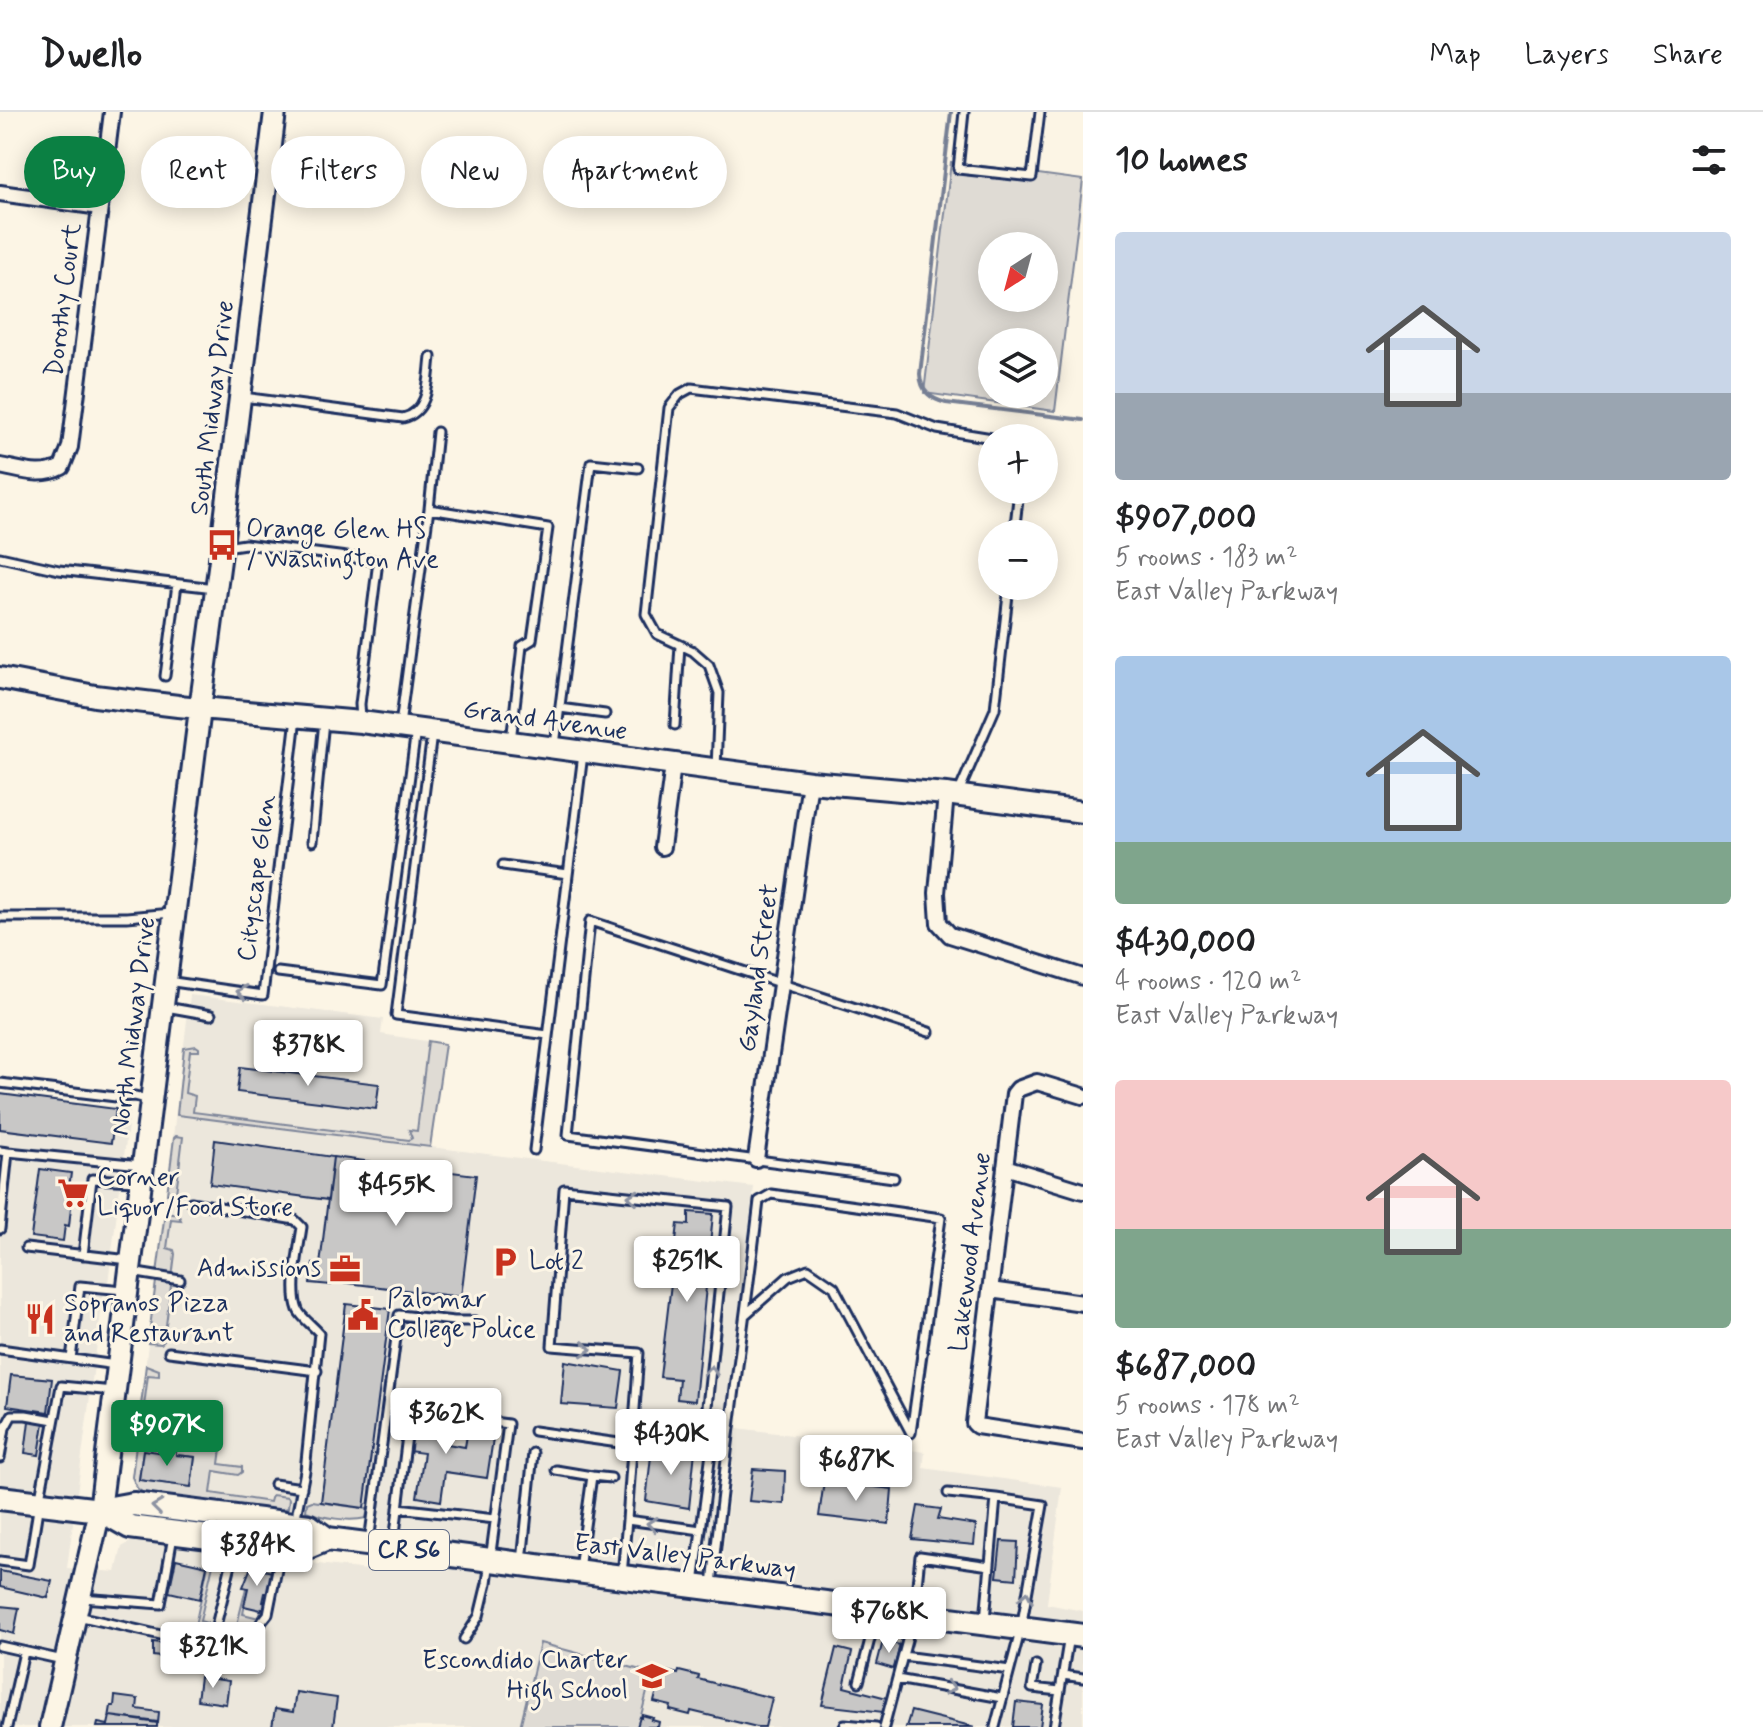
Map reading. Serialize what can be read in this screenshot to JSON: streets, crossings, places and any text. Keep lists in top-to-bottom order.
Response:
{
  "streets": {
    "main road": ["CR S6", "East Valley Parkway"],
    "street": [
      "Dorothy Court",
      "South Midway Drive",
      "Grand Avenue",
      "Gayland Street",
      "North Midway Drive",
      "Lakewood Avenue"
    ],
    "lane": ["Cityscape Glen"]
  },
  "crossings": [
    ["South Midway Drive", "Grand Avenue"],
    ["South Midway Drive", "North Midway Drive"],
    ["Grand Avenue", "Cityscape Glen"],
    ["Grand Avenue", "Gayland Street"],
    ["Grand Avenue", "North Midway Drive"],
    ["Cityscape Glen", "North Midway Drive"],
    ["North Midway Drive", "East Valley Parkway"]
  ],
  "places": {
    "bus stop": ["Orange Glen HS / Washington Ave"],
    "supermarket": ["Corner Liquor/Food Store"],
    "parking": ["Lot 2"],
    "office": ["Admissions"],
    "public building": ["Palomar College Police"],
    "restaurant": ["Sopranos Pizza and Restaurant"],
    "school or university": ["Escondido Charter High School"]
  },
  "north": "bottom left",
  "page": {
    "header": "Dwello",
    "nav": ["Map", "Layers", "Share"],
    "heading": "10 homes",
    "chip": [
      "Buy",
      "Rent",
      "Filters",
      "New",
      "Apartment"
    ],
    "list": [
      {
        "name": "$907,000",
        "note": "5 rooms · 183 m² · East Valley Parkway"
      },
      {
        "name": "$430,000",
        "note": "4 rooms · 120 m² · East Valley Parkway"
      },
      {
        "name": "$687,000",
        "note": "5 rooms · 178 m² · East Valley Parkway"
      }
    ],
    "map_buttons": ["+", "−"],
    "price": [
      "$378K",
      "$455K",
      "$251K",
      "$362K",
      "$907K",
      "$430K",
      "$687K",
      "$384K",
      "$768K",
      "$321K"
    ]
  }
}
